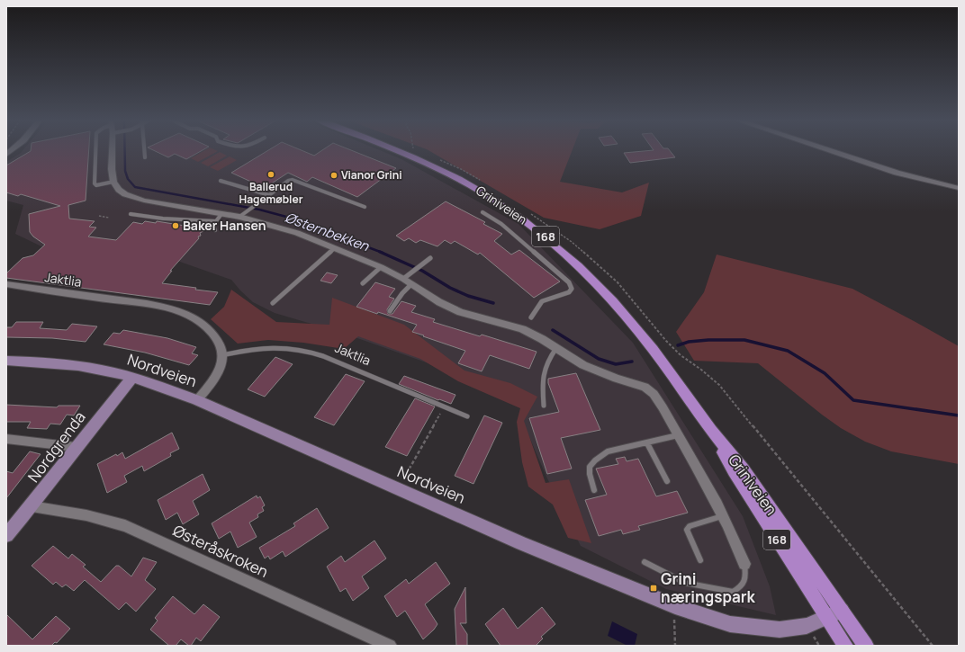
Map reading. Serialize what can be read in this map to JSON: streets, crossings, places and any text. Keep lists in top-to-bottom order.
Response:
{
  "streets": {
    "main road": [
      "Griniveien",
      "168",
      "Nordveien",
      "Nordgrenda"
    ],
    "street": ["Jaktlia", "Østeråskroken"]
  },
  "crossings": [
    ["Griniveien", "Nordveien"],
    ["Nordveien", "Nordgrenda"],
    ["Nordgrenda", "Østeråskroken"]
  ],
  "water": ["Østernbekken"],
  "places": {
    "other": ["Ballerud Hagemøbler", "Vianor Grini", "Baker Hansen"],
    "transit": ["Grini næringspark"]
  }
}
